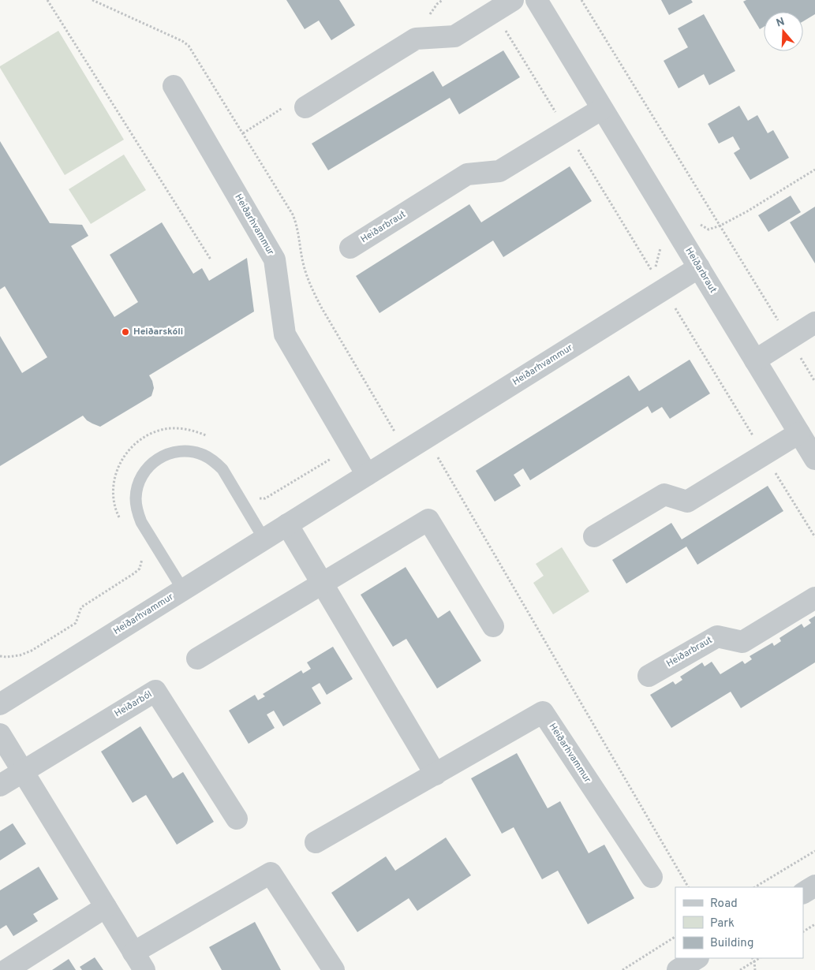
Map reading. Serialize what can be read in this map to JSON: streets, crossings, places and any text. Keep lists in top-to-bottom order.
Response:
{
  "streets": {
    "street": ["Heiðarhvammur", "Heiðarbraut", "Heiðarból"]
  },
  "crossings": [
    ["Heiðarhvammur", "Heiðarbraut"]
  ],
  "places": ["Heiðarskóli"],
  "legend": ["Road", "Park", "Building"],
  "north": "top"
}
